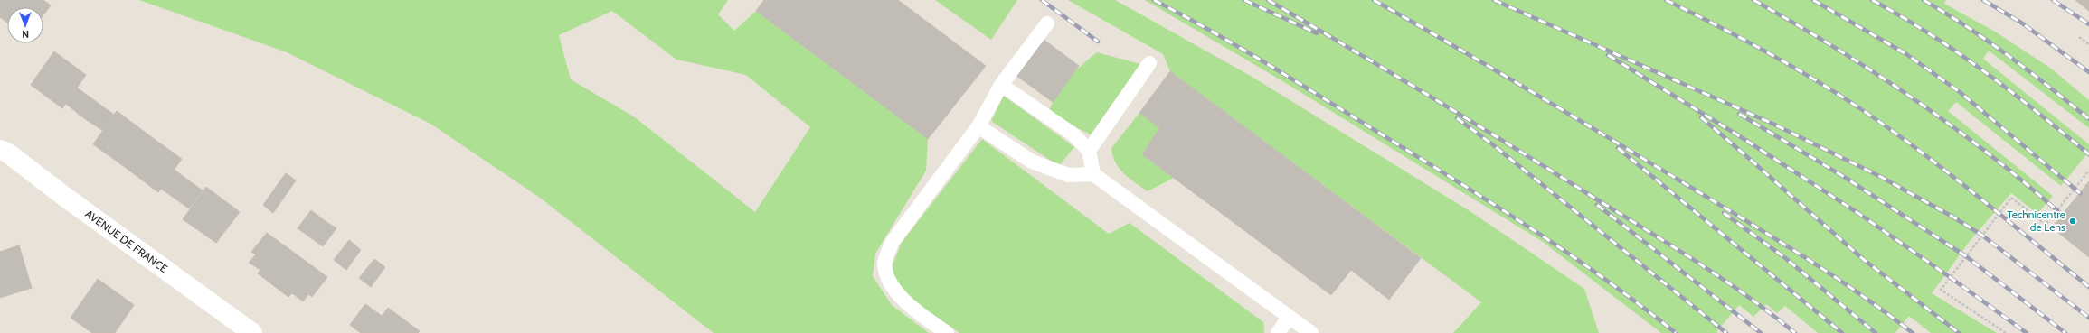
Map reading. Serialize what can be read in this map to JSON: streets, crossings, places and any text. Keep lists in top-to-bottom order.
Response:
{
  "streets": {
    "street": ["AVENUE DE FRANCE"]
  },
  "places": ["Technicentre de Lens"],
  "north": "bottom"
}
